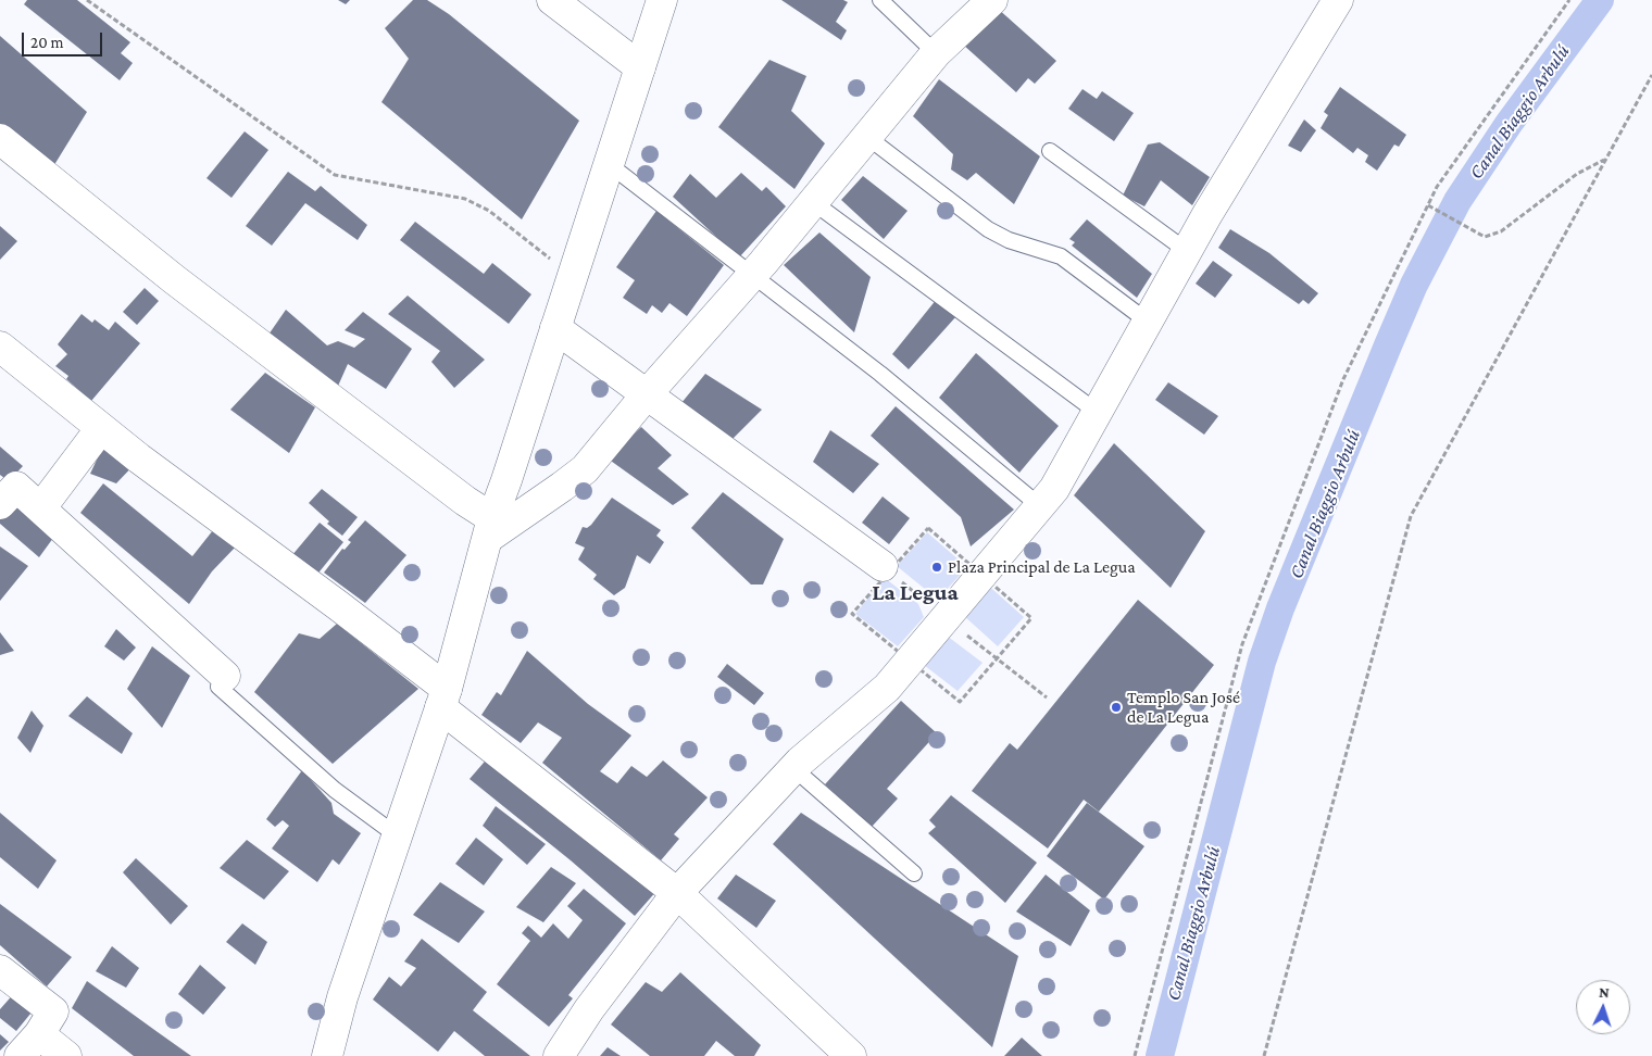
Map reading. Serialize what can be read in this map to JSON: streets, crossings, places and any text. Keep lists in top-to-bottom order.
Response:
{
  "districts": ["La Legua"],
  "water": ["Canal Biaggio Arbulú"],
  "places": ["Plaza Principal de La Legua", "Templo San José de La Legua"],
  "scale_bar": "20 m",
  "north": "top"
}
